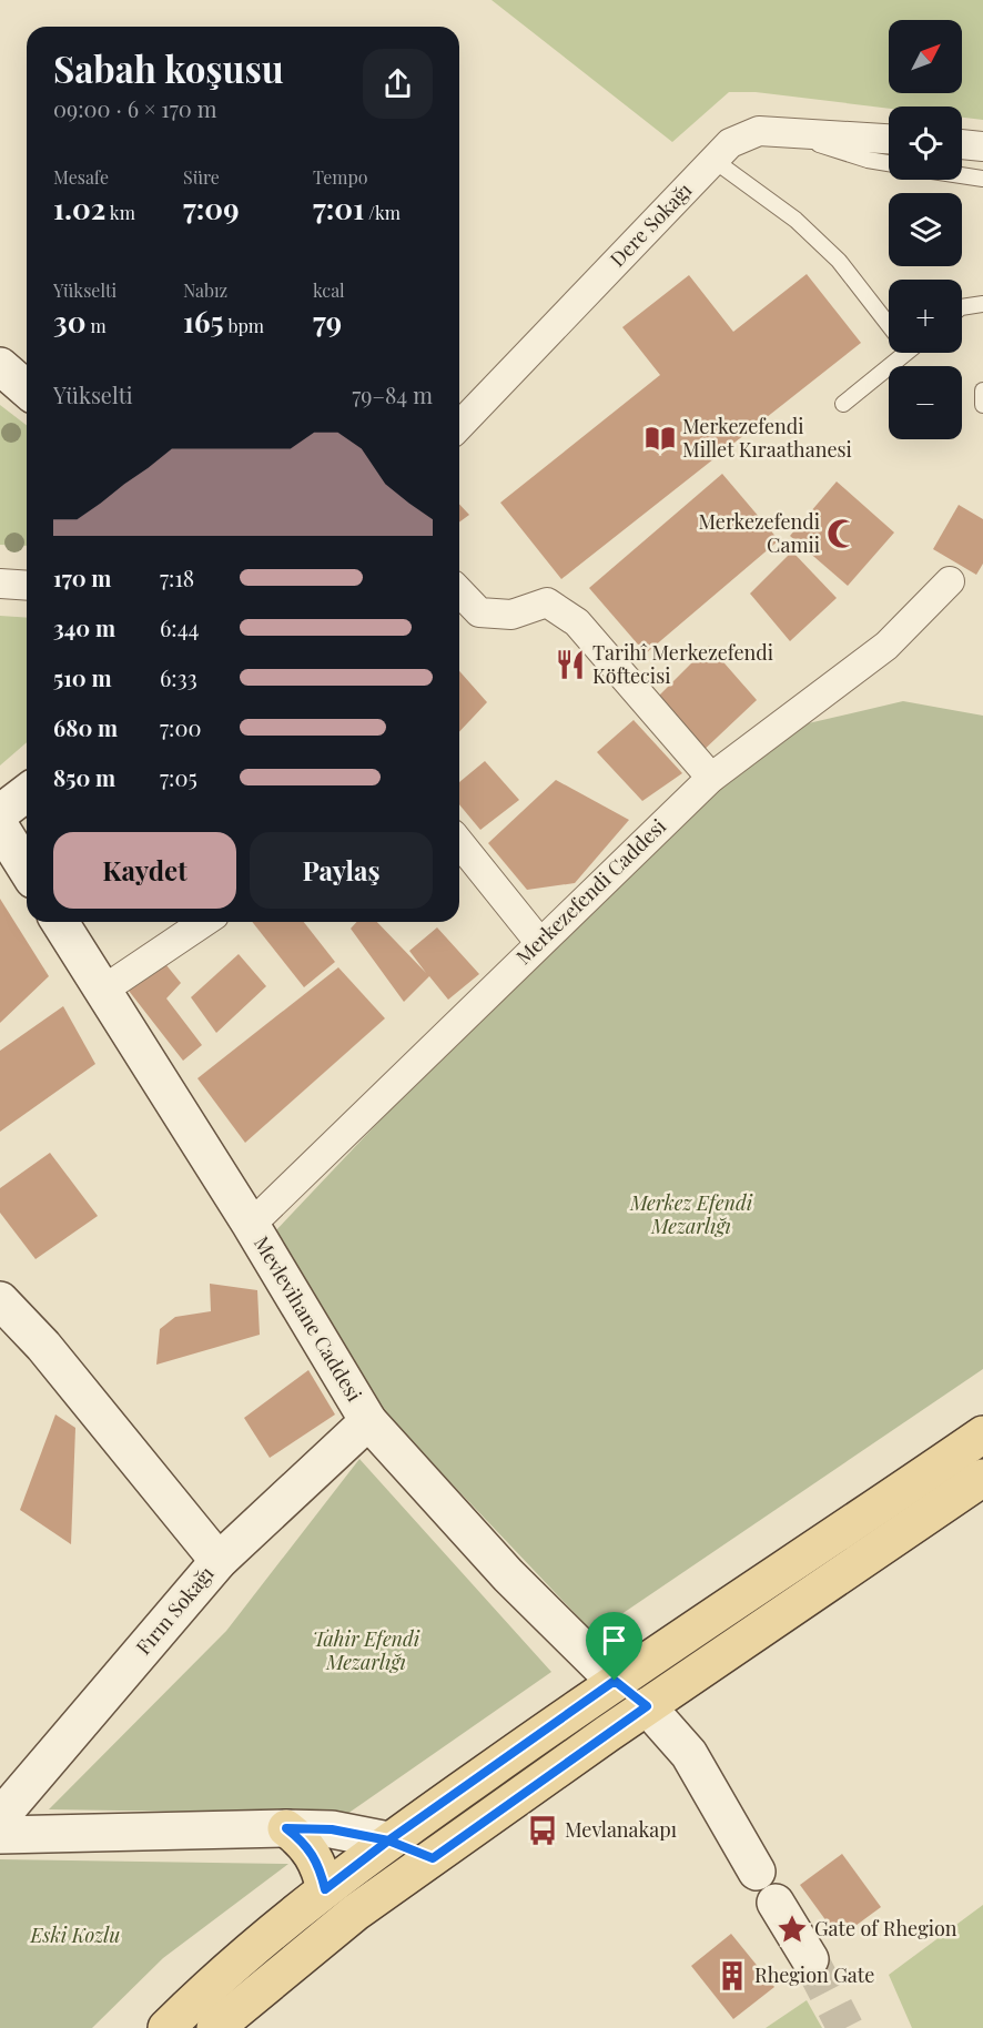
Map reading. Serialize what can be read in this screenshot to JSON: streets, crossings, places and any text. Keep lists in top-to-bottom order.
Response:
{
  "streets": {
    "street": [
      "Dere Sokağı",
      "Merkezefendi Caddesi",
      "Mevlevihane Caddesi",
      "Fırın Sokağı"
    ]
  },
  "crossings": [
    ["Merkezefendi Caddesi", "Mevlevihane Caddesi"],
    ["Mevlevihane Caddesi", "Fırın Sokağı"]
  ],
  "parks": ["Merkez Efendi Mezarlığı", "Tahir Efendi Mezarlığı", "Eski Kozlu"],
  "places": {
    "library": ["Merkezefendi Millet Kıraathanesi"],
    "mosque": ["Merkezefendi Camii"],
    "restaurant": ["Tarihî Merkezefendi Köftecisi"],
    "bus stop": ["Mevlanakapı"],
    "place": ["Gate of Rhegion"],
    "building": ["Rhegion Gate"]
  },
  "north": "top right",
  "page": {
    "map_buttons": ["+", "−"],
    "heading": ["Sabah koşusu", "09:00 · 6 × 170 m"],
    "stats": [
      ["Mesafe", "1.02 km"],
      ["Süre", "7:09"],
      ["Tempo", "7:01 /km"],
      ["Yükselti", "30 m"],
      ["Nabız", "165 bpm"],
      ["kcal", "79"]
    ],
    "chart": ["Yükselti", "79–84 m"],
    "list": [
      {
        "name": "170 m",
        "note": "7:18"
      },
      {
        "name": "340 m",
        "note": "6:44"
      },
      {
        "name": "510 m",
        "note": "6:33"
      },
      {
        "name": "680 m",
        "note": "7:00"
      },
      {
        "name": "850 m",
        "note": "7:05"
      }
    ],
    "buttons": ["Kaydet", "Paylaş"]
  }
}
